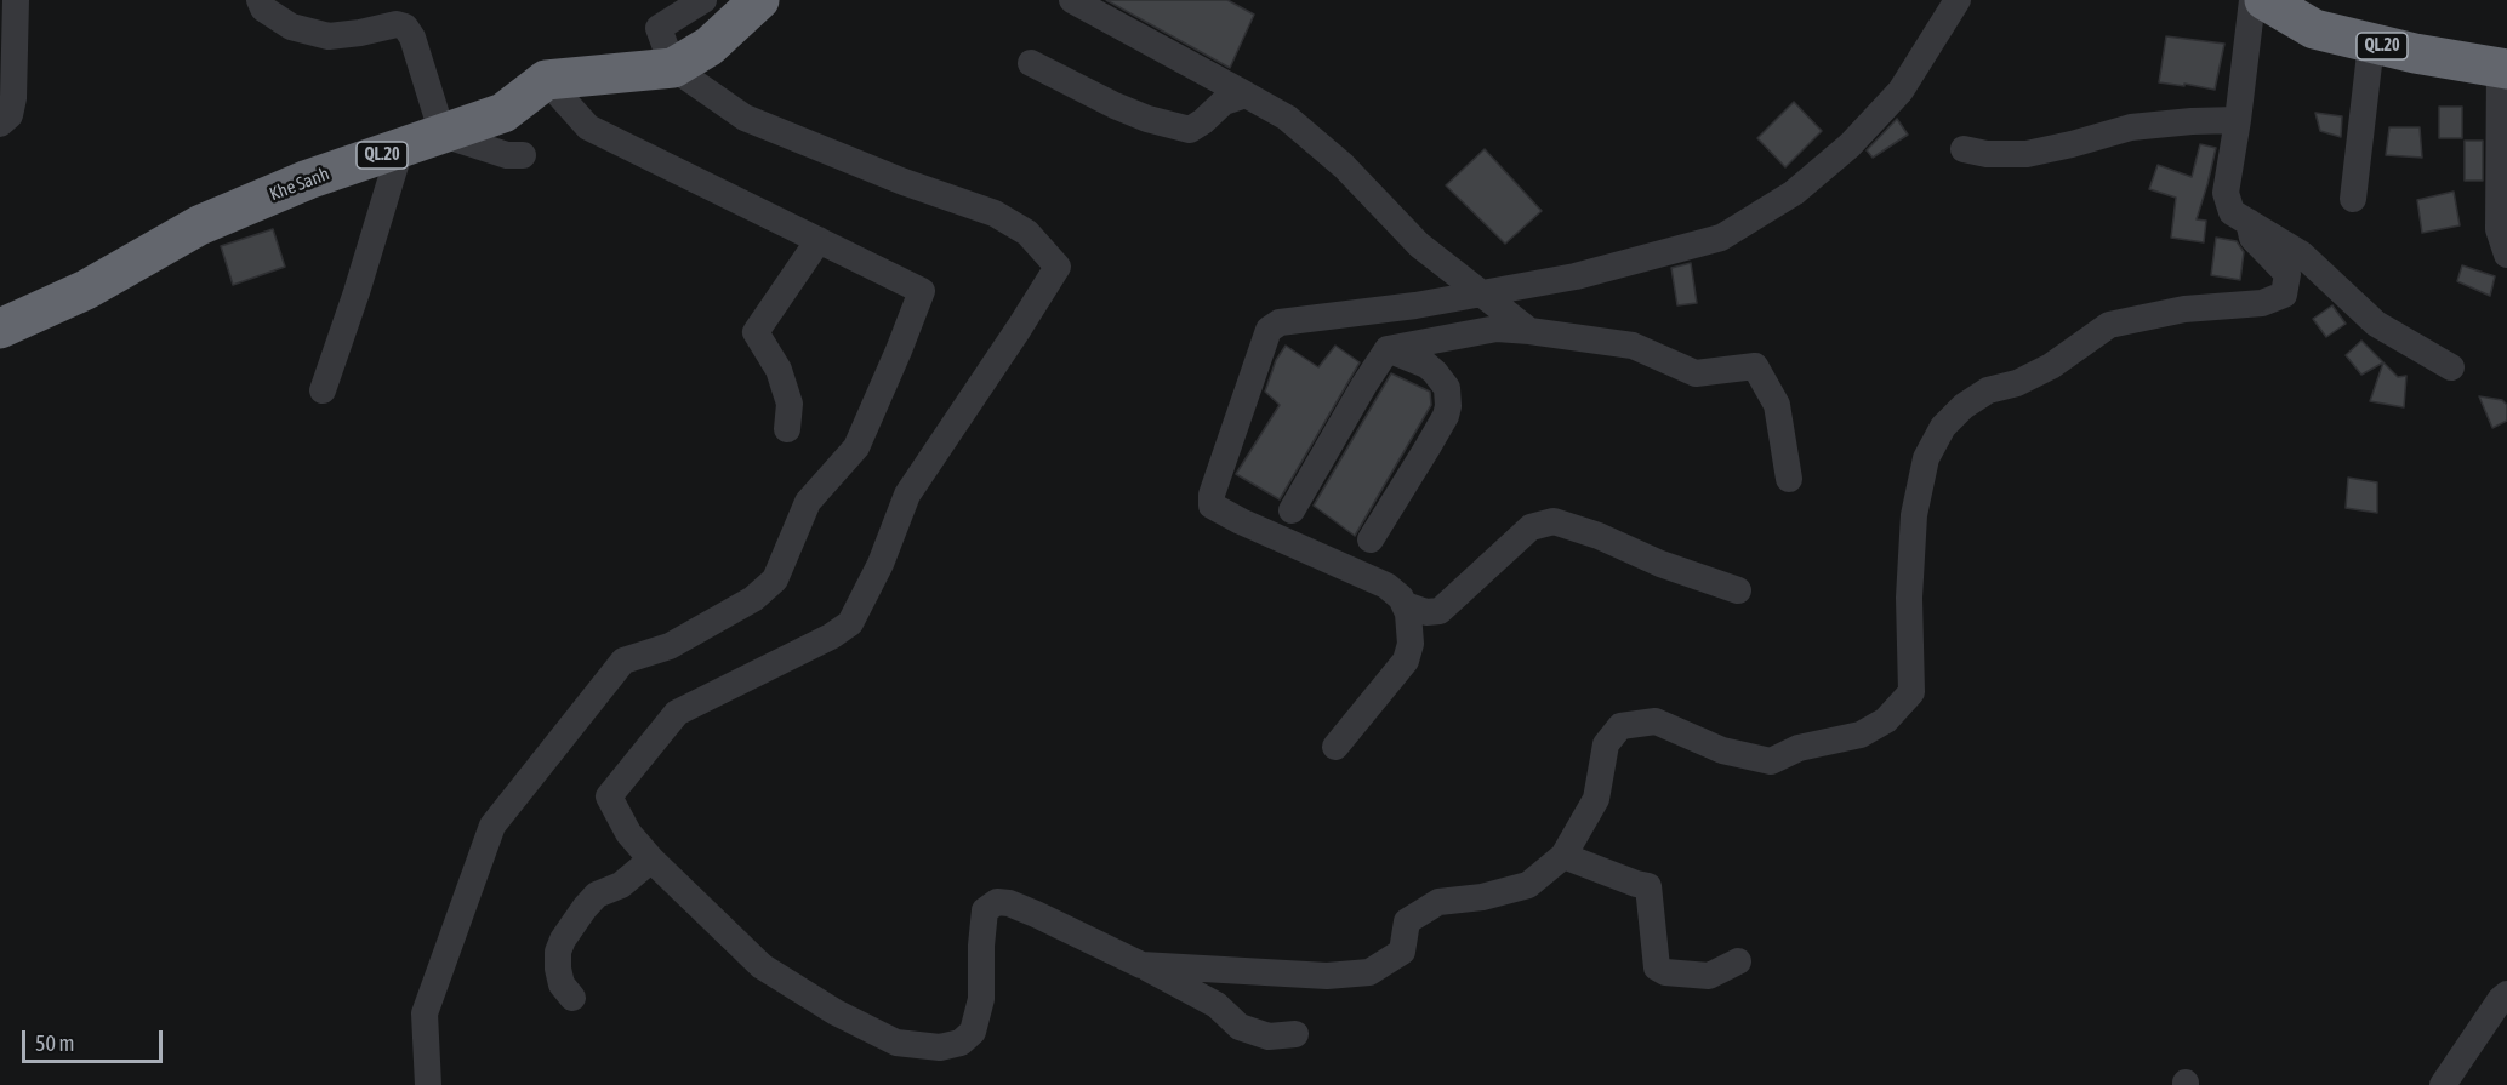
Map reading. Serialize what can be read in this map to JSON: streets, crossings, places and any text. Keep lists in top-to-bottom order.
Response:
{
  "streets": {
    "highway": ["QL.20", "Khe Sanh"]
  },
  "scale_bar": "50 m"
}
